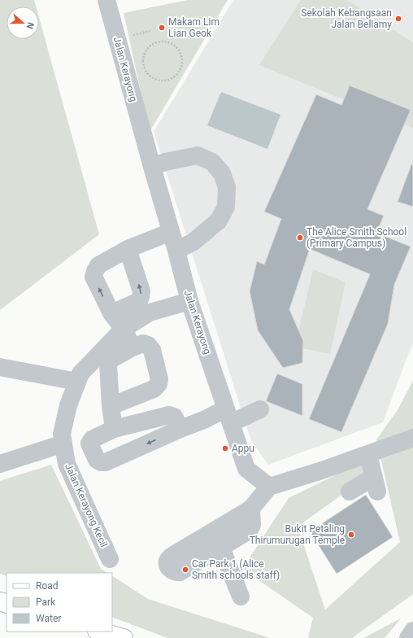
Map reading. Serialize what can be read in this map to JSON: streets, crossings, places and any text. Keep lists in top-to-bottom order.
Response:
{
  "streets": {
    "street": ["Jalan Kerayong", "Jalan Kerayong Kecil"]
  },
  "crossings": [
    ["Jalan Kerayong", "Jalan Kerayong Kecil"]
  ],
  "places": [
    "Sekolah Kebangsaan Jalan Bellamy",
    "Makam Lim Lian Geok",
    "The Alice Smith School (Primary Campus)",
    "Appu",
    "Bukit Petaling Thirumurugan Temple",
    "Car Park 1 (Alice Smith schools staff)"
  ],
  "legend": ["Road", "Park", "Water"],
  "north": "right"
}
